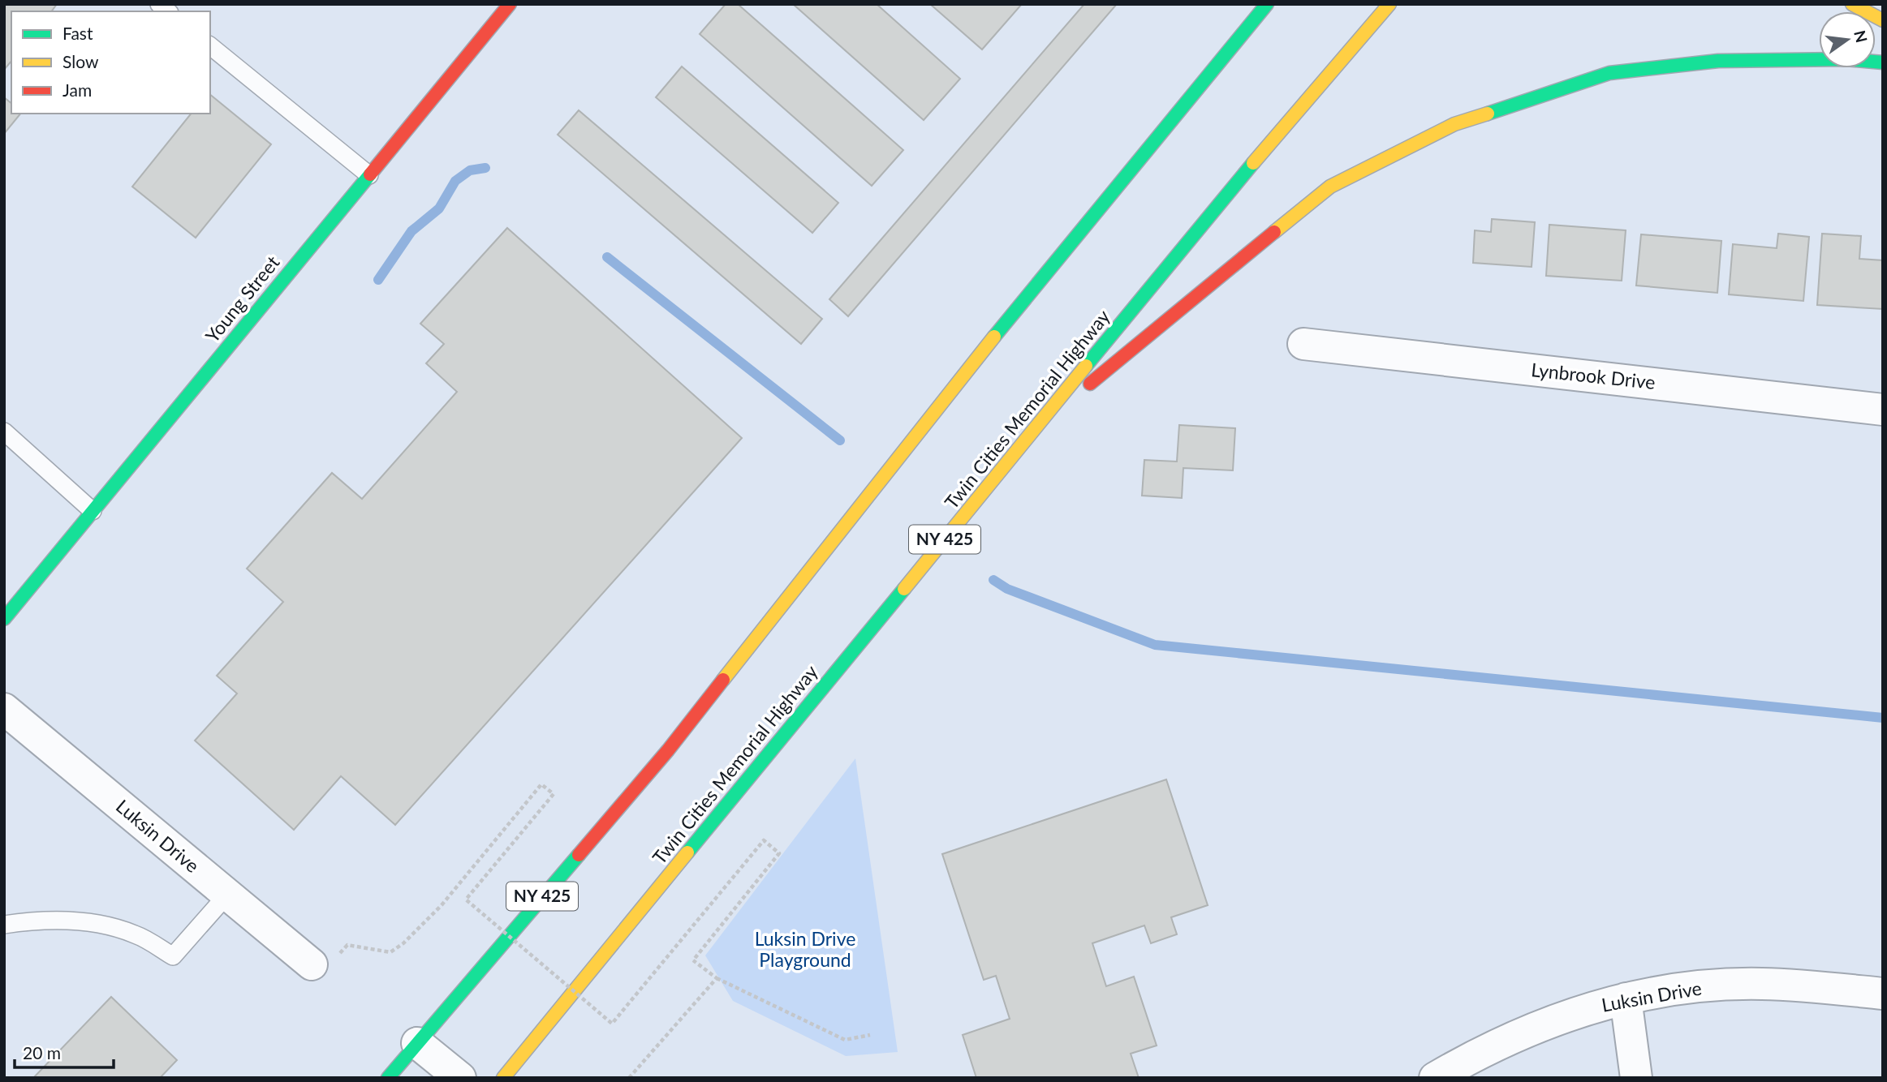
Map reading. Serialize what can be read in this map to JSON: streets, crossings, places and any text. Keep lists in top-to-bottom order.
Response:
{
  "streets": {
    "main road": ["Young Street", "Twin Cities Memorial Highway", "NY 425"],
    "street": ["Lynbrook Drive", "Luksin Drive"]
  },
  "parks": ["Luksin Drive Playground"],
  "legend": ["Fast", "Slow", "Jam"],
  "scale_bar": "20 m",
  "north": "right"
}
